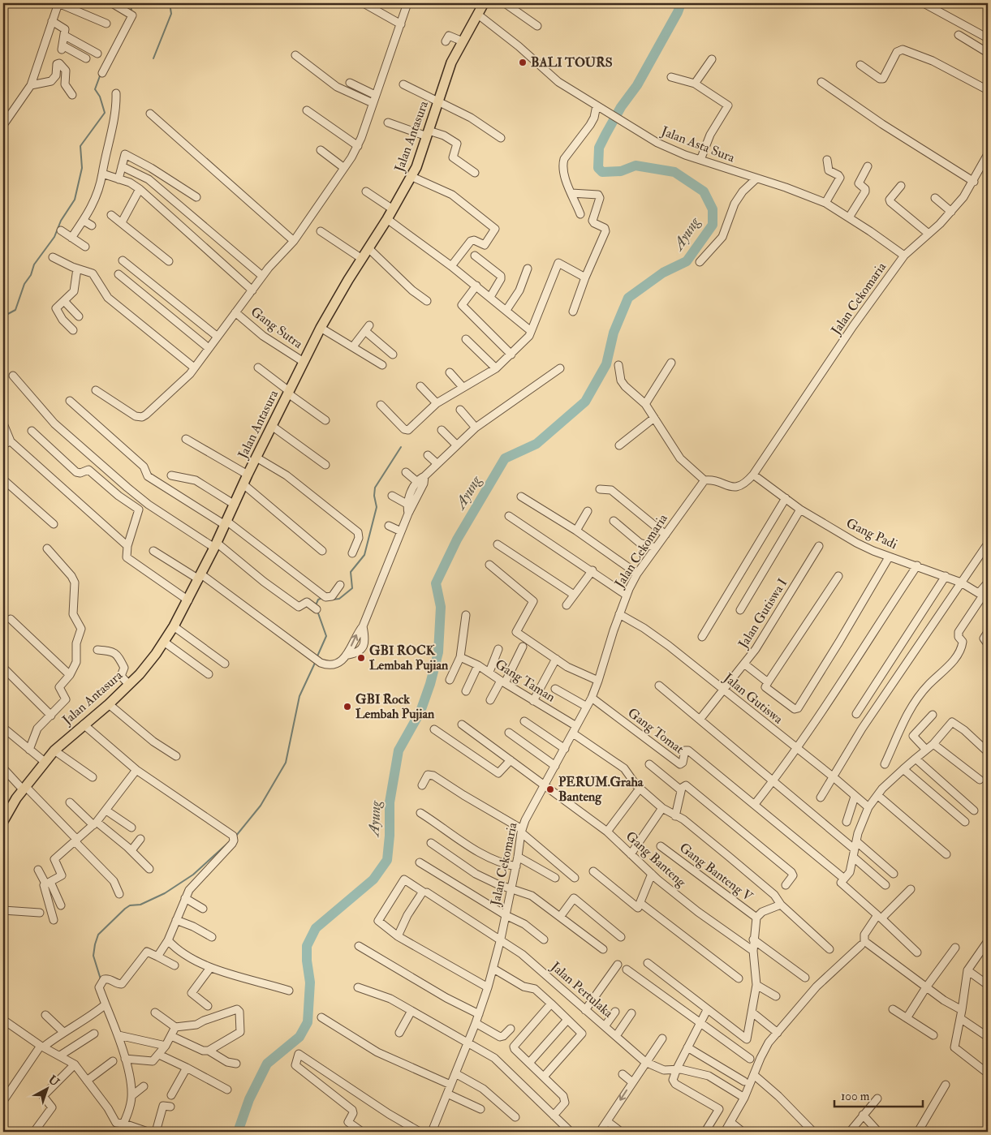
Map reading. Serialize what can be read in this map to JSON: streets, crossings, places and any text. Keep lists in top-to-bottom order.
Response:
{
  "streets": {
    "main road": ["Jalan Antasura"],
    "street": [
      "Jalan Asta Sura",
      "Jalan Cekomaria",
      "Gang Sutra",
      "Gang Padi",
      "Jalan Gutiswa I",
      "Gang Taman",
      "Jalan Gutiswa",
      "Gang Tomat",
      "Gang Banteng",
      "Gang Banteng V",
      "Jalan Pertulaka"
    ]
  },
  "crossings": [
    ["Jalan Antasura", "Jalan Asta Sura"],
    ["Jalan Antasura", "Gang Sutra"],
    ["Jalan Asta Sura", "Jalan Cekomaria"],
    ["Jalan Cekomaria", "Gang Padi"],
    ["Jalan Cekomaria", "Gang Taman"],
    ["Jalan Cekomaria", "Jalan Gutiswa"],
    ["Jalan Cekomaria", "Gang Tomat"],
    ["Jalan Cekomaria", "Gang Banteng"],
    ["Jalan Cekomaria", "Jalan Pertulaka"],
    ["Jalan Gutiswa I", "Jalan Gutiswa"]
  ],
  "water": ["Ayung"],
  "places": [
    "BALI TOURS",
    "GBI ROCK Lembah Pujian",
    "GBI Rock Lembah Pujian",
    "PERUM.Graha Banteng"
  ],
  "scale_bar": "100 m",
  "north": "top right"
}
